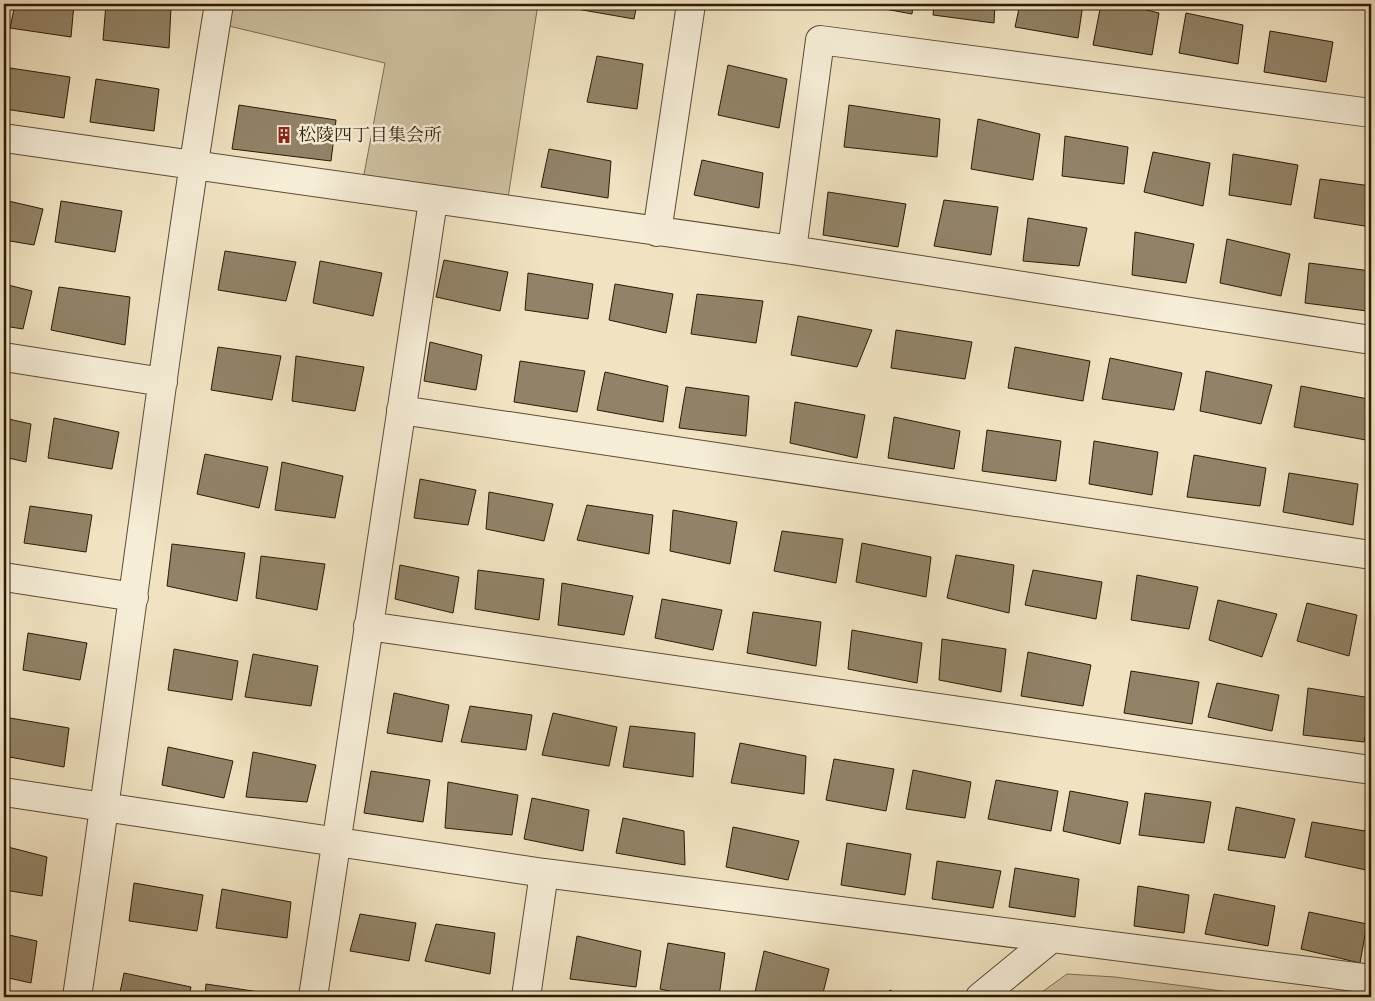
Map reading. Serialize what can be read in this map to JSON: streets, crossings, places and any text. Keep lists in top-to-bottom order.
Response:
{
  "places": {
    "building": ["松陵四丁目集会所"]
  }
}
